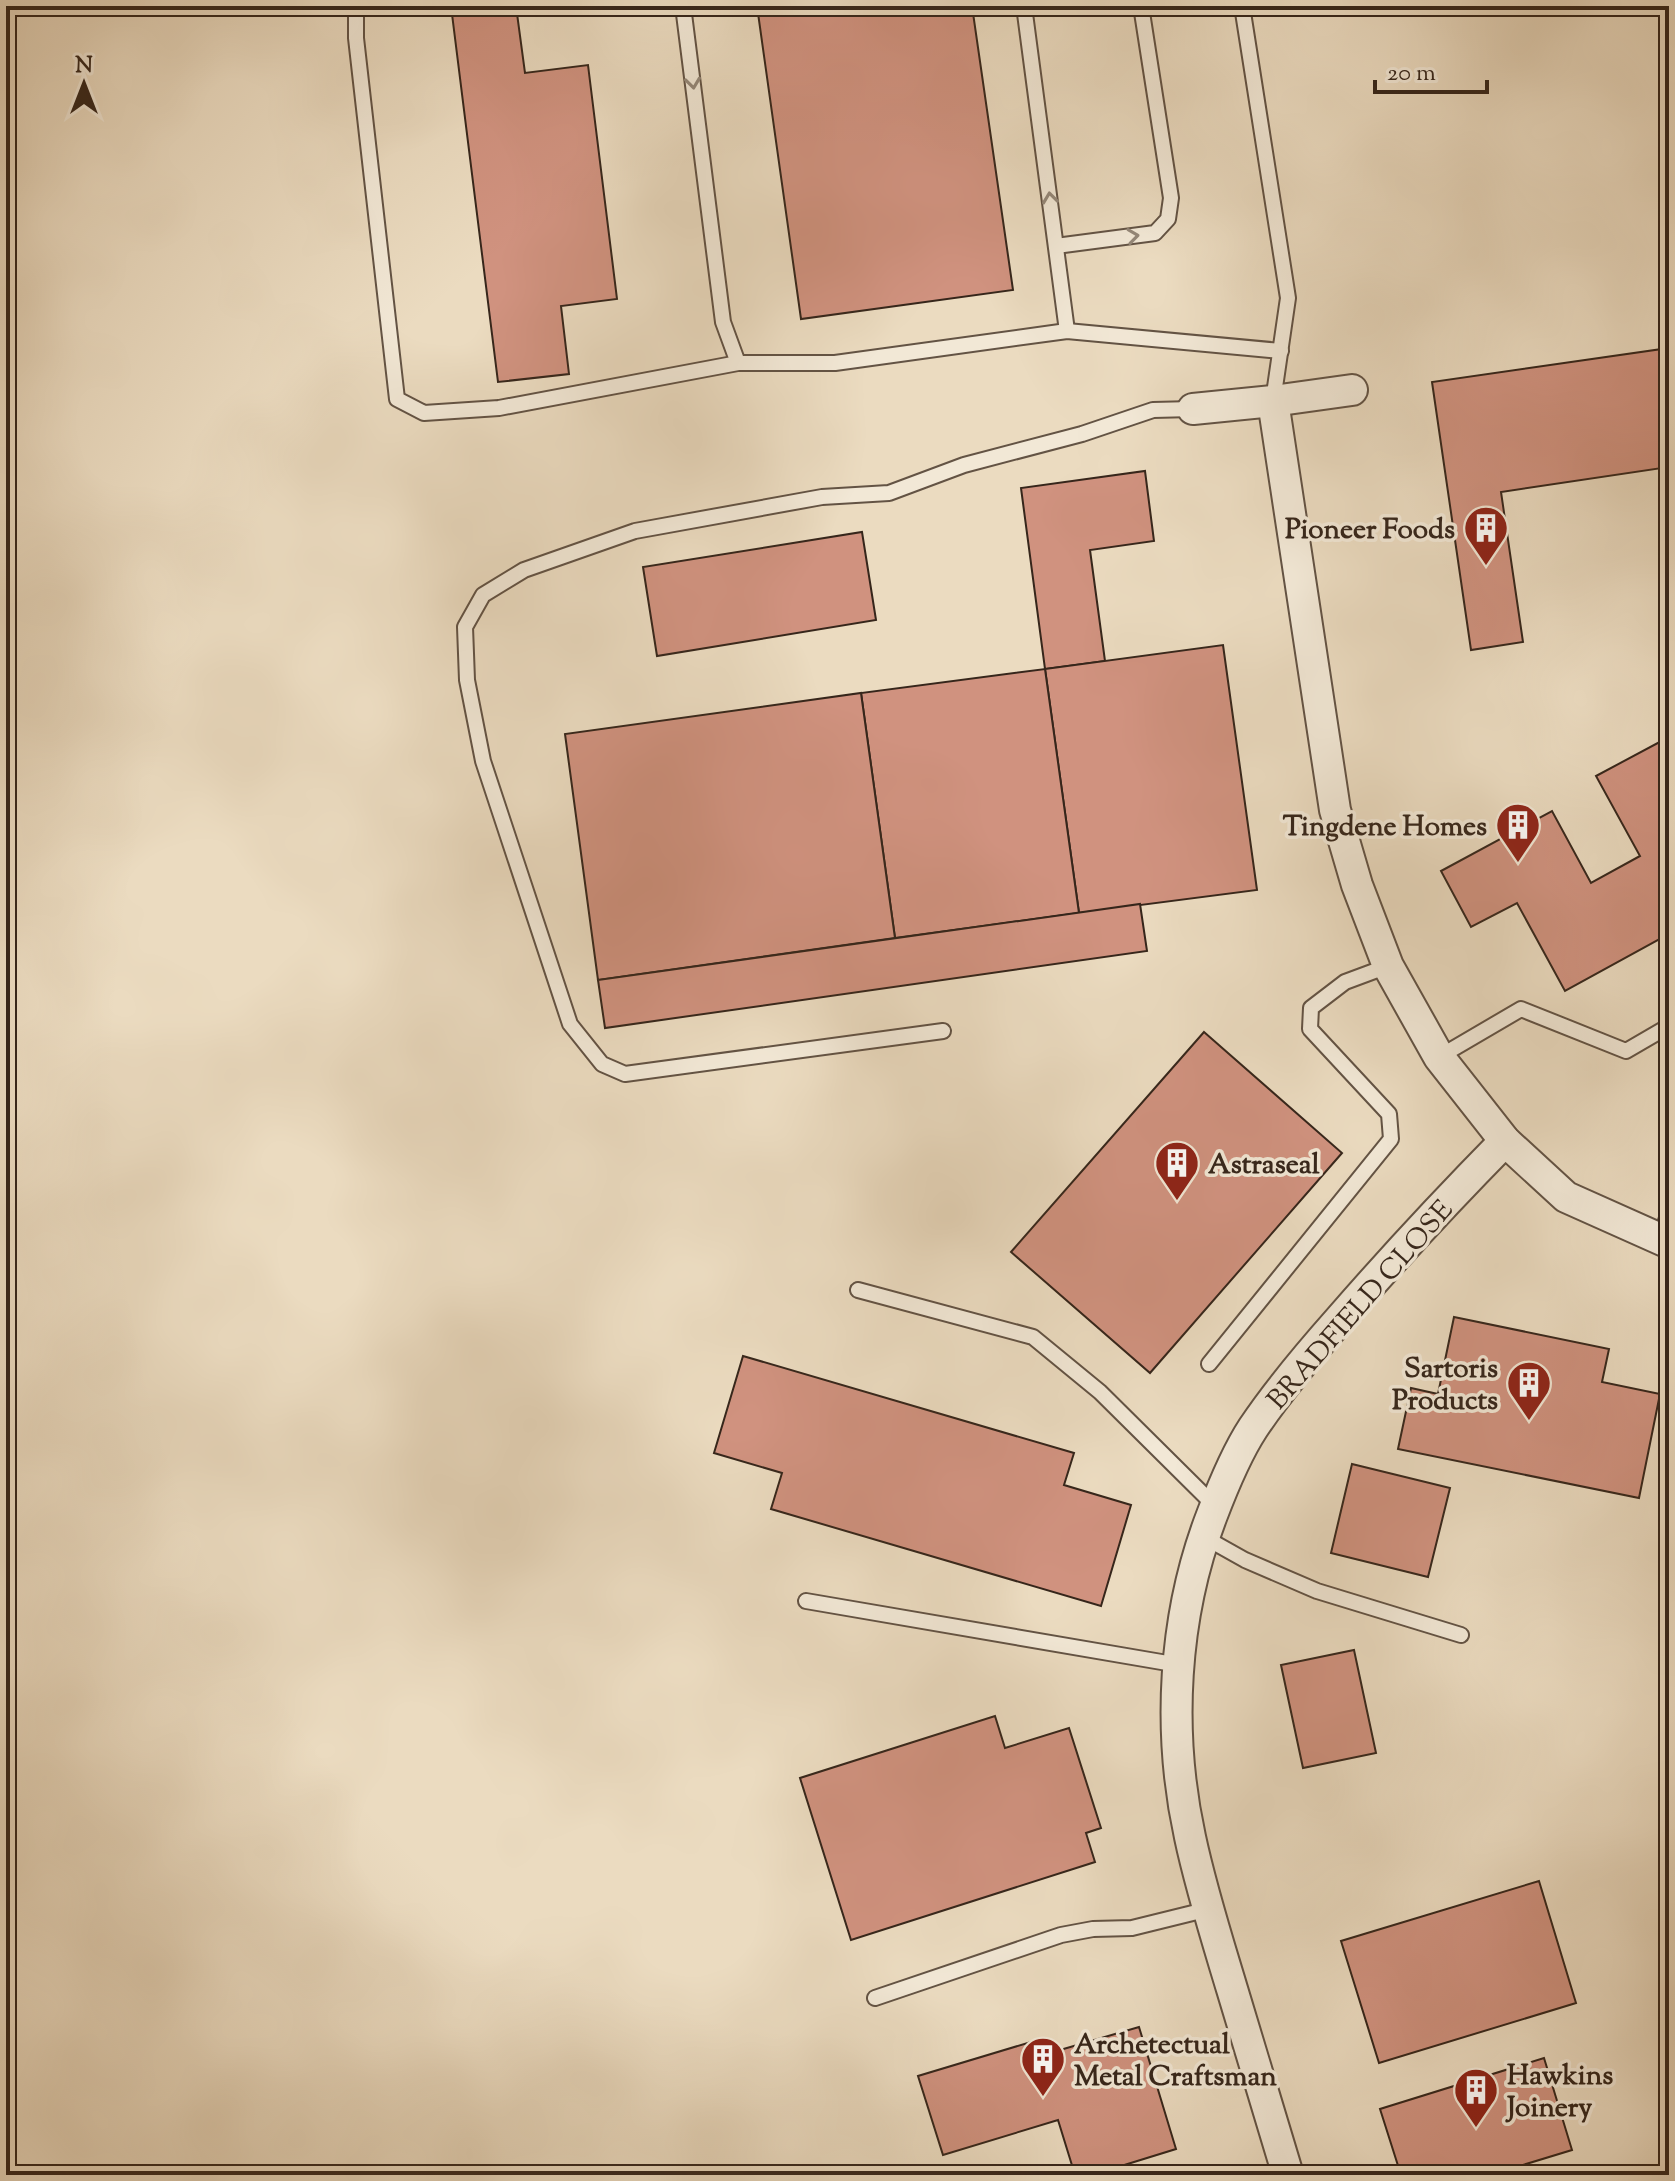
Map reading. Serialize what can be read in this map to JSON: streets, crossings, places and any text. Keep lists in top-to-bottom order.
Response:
{
  "streets": {
    "street": ["BRADFIELD CLOSE"]
  },
  "places": {
    "building": [
      "Pioneer Foods",
      "Tingdene Homes",
      "Astraseal",
      "Sartoris Products",
      "Archetectual Metal Craftsman",
      "Hawkins Joinery"
    ]
  },
  "scale_bar": "20 m",
  "north": "top"
}
